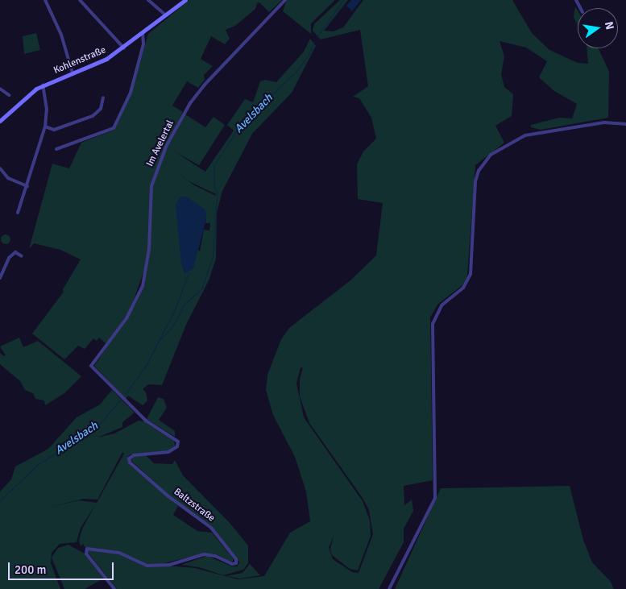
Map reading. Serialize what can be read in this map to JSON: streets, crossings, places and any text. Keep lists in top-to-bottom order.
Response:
{
  "streets": {
    "main road": ["Kohlenstraße"],
    "street": ["Im Avelertal", "Baltzstraße"]
  },
  "crossings": [
    ["Im Avelertal", "Baltzstraße"]
  ],
  "water": ["Avelsbach"],
  "scale_bar": "200 m",
  "north": "right"
}
